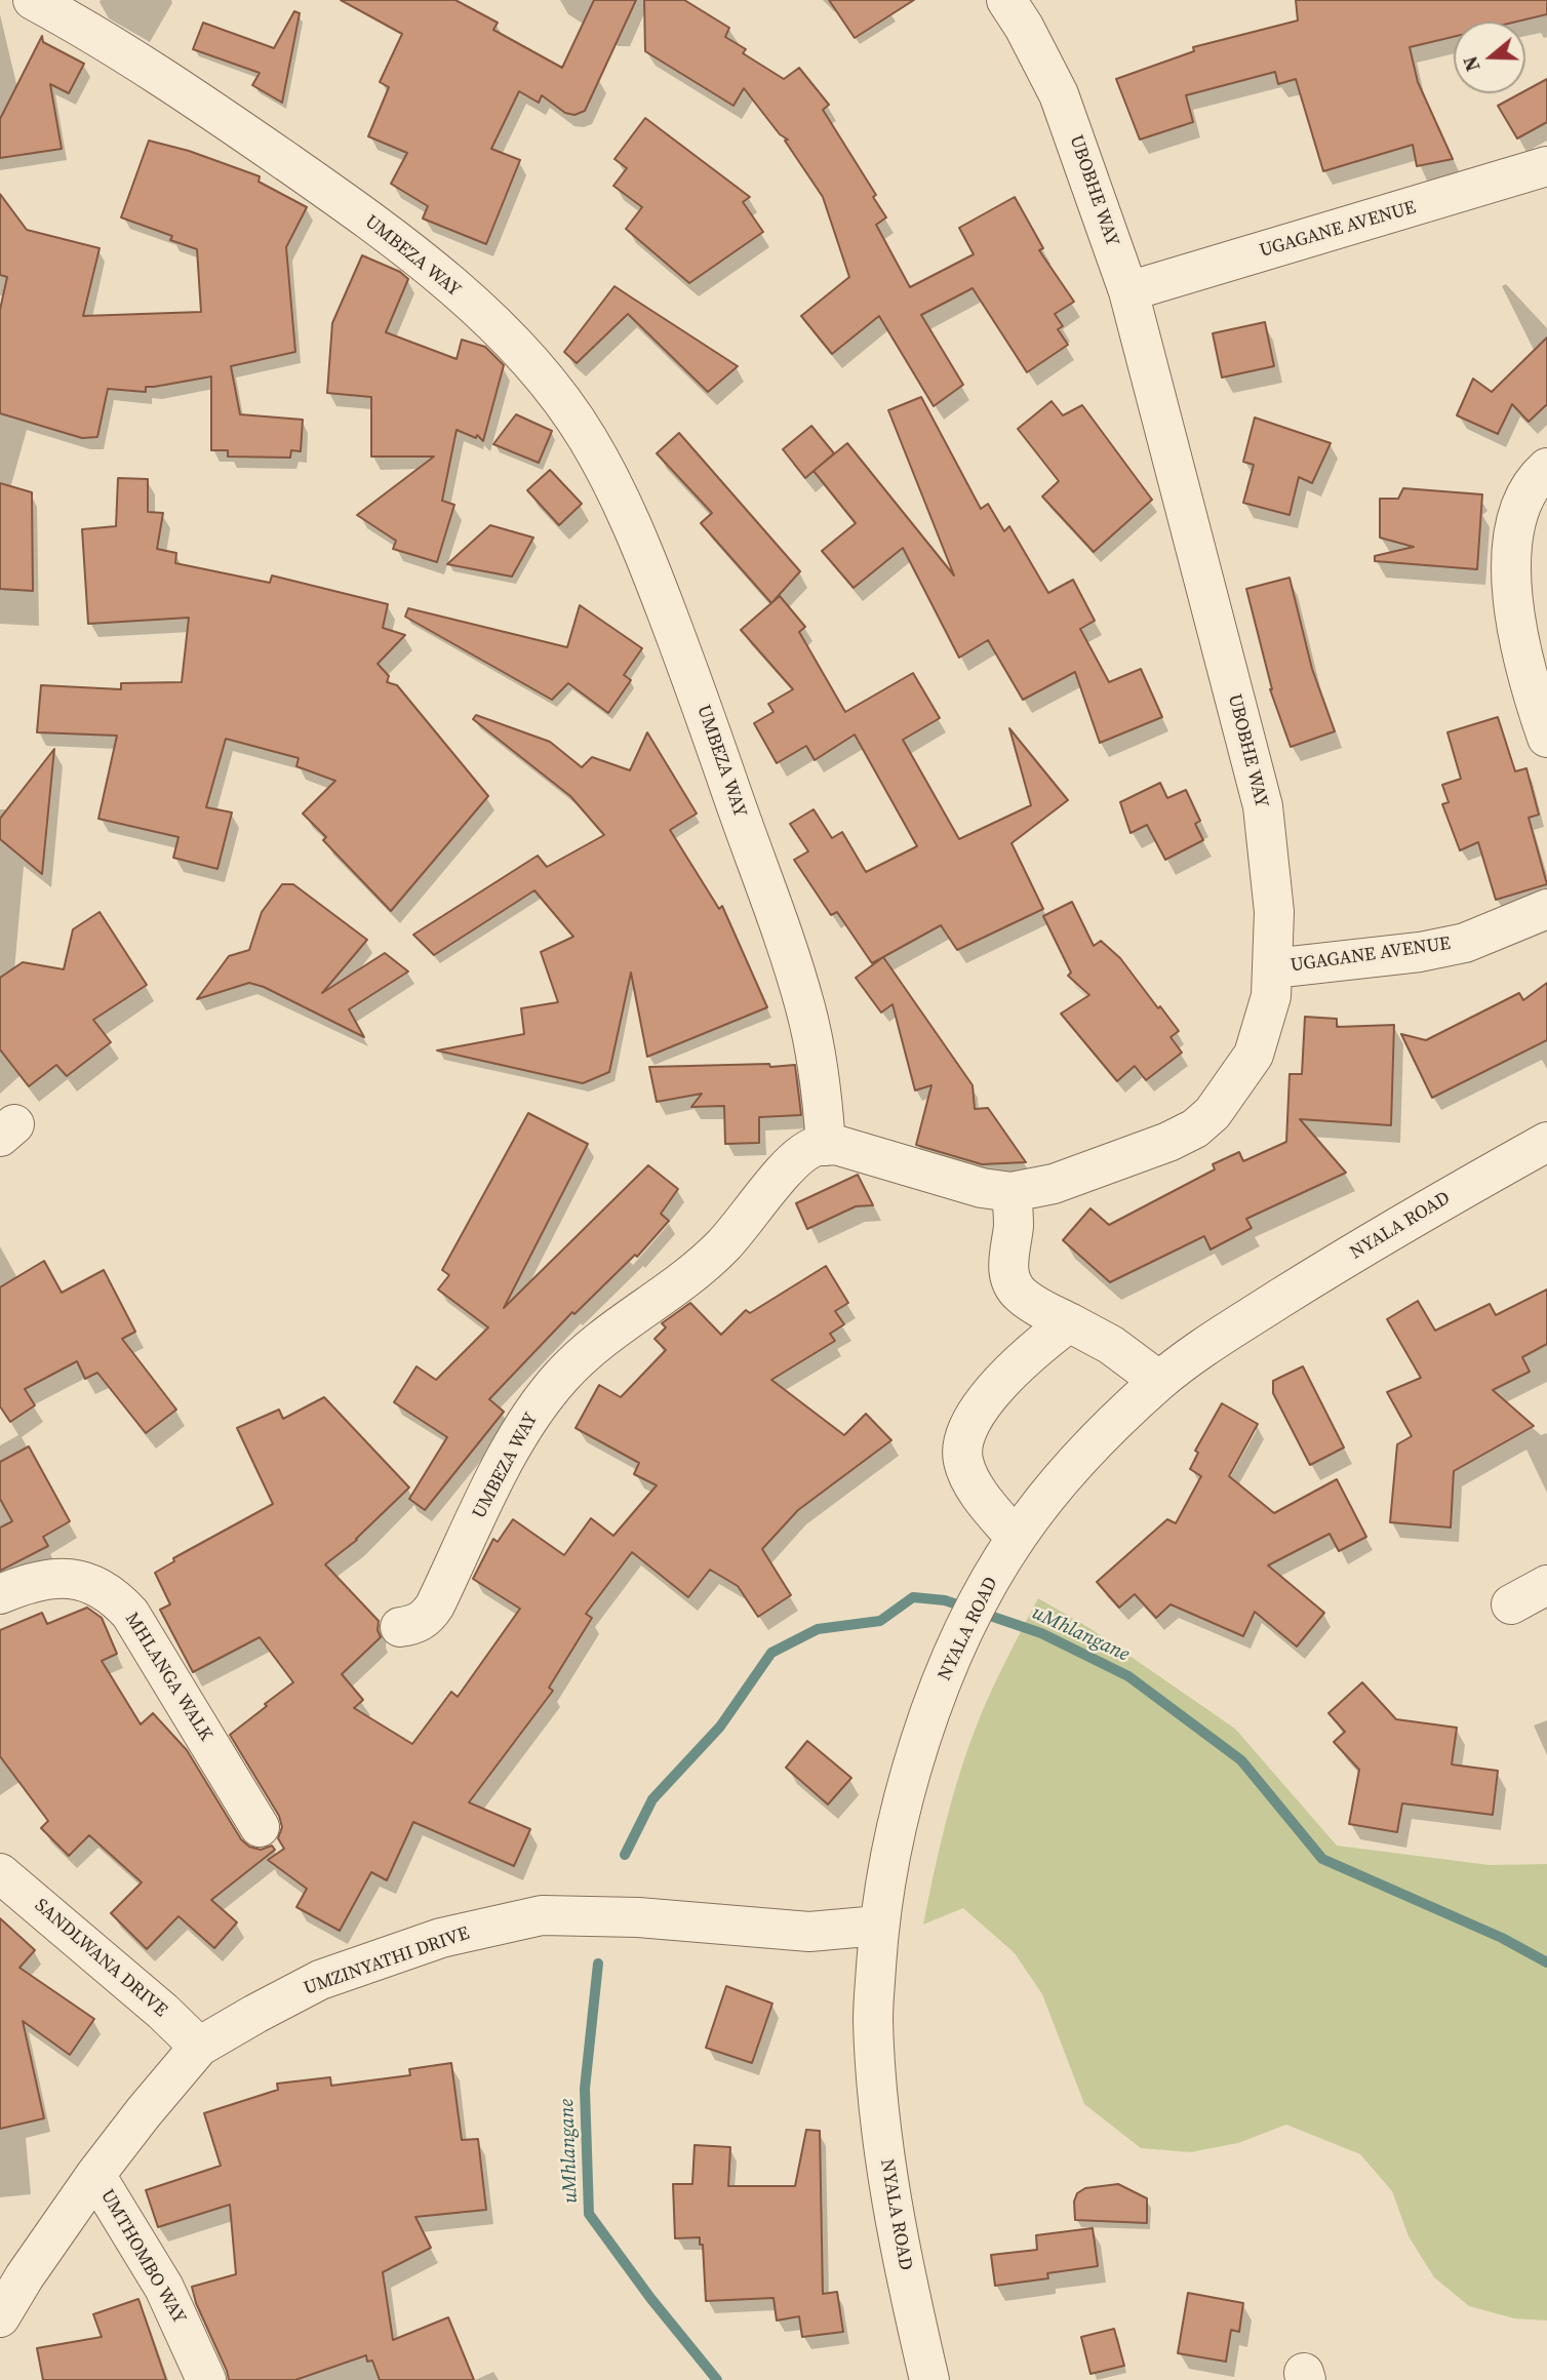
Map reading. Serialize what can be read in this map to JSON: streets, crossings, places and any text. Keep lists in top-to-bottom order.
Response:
{
  "streets": {
    "street": [
      "UBOBHE WAY",
      "UGAGANE AVENUE",
      "UMBEZA WAY",
      "NYALA ROAD",
      "MHLANGA WALK",
      "SANDLWANA DRIVE",
      "UMZINYATHI DRIVE",
      "UMTHOMBO WAY"
    ]
  },
  "crossings": [
    ["UBOBHE WAY", "UGAGANE AVENUE"],
    ["UBOBHE WAY", "UMBEZA WAY"],
    ["NYALA ROAD", "UMZINYATHI DRIVE"],
    ["SANDLWANA DRIVE", "UMZINYATHI DRIVE"],
    ["UMZINYATHI DRIVE", "UMTHOMBO WAY"]
  ],
  "water": ["uMhlangane"],
  "north": "left"
}
